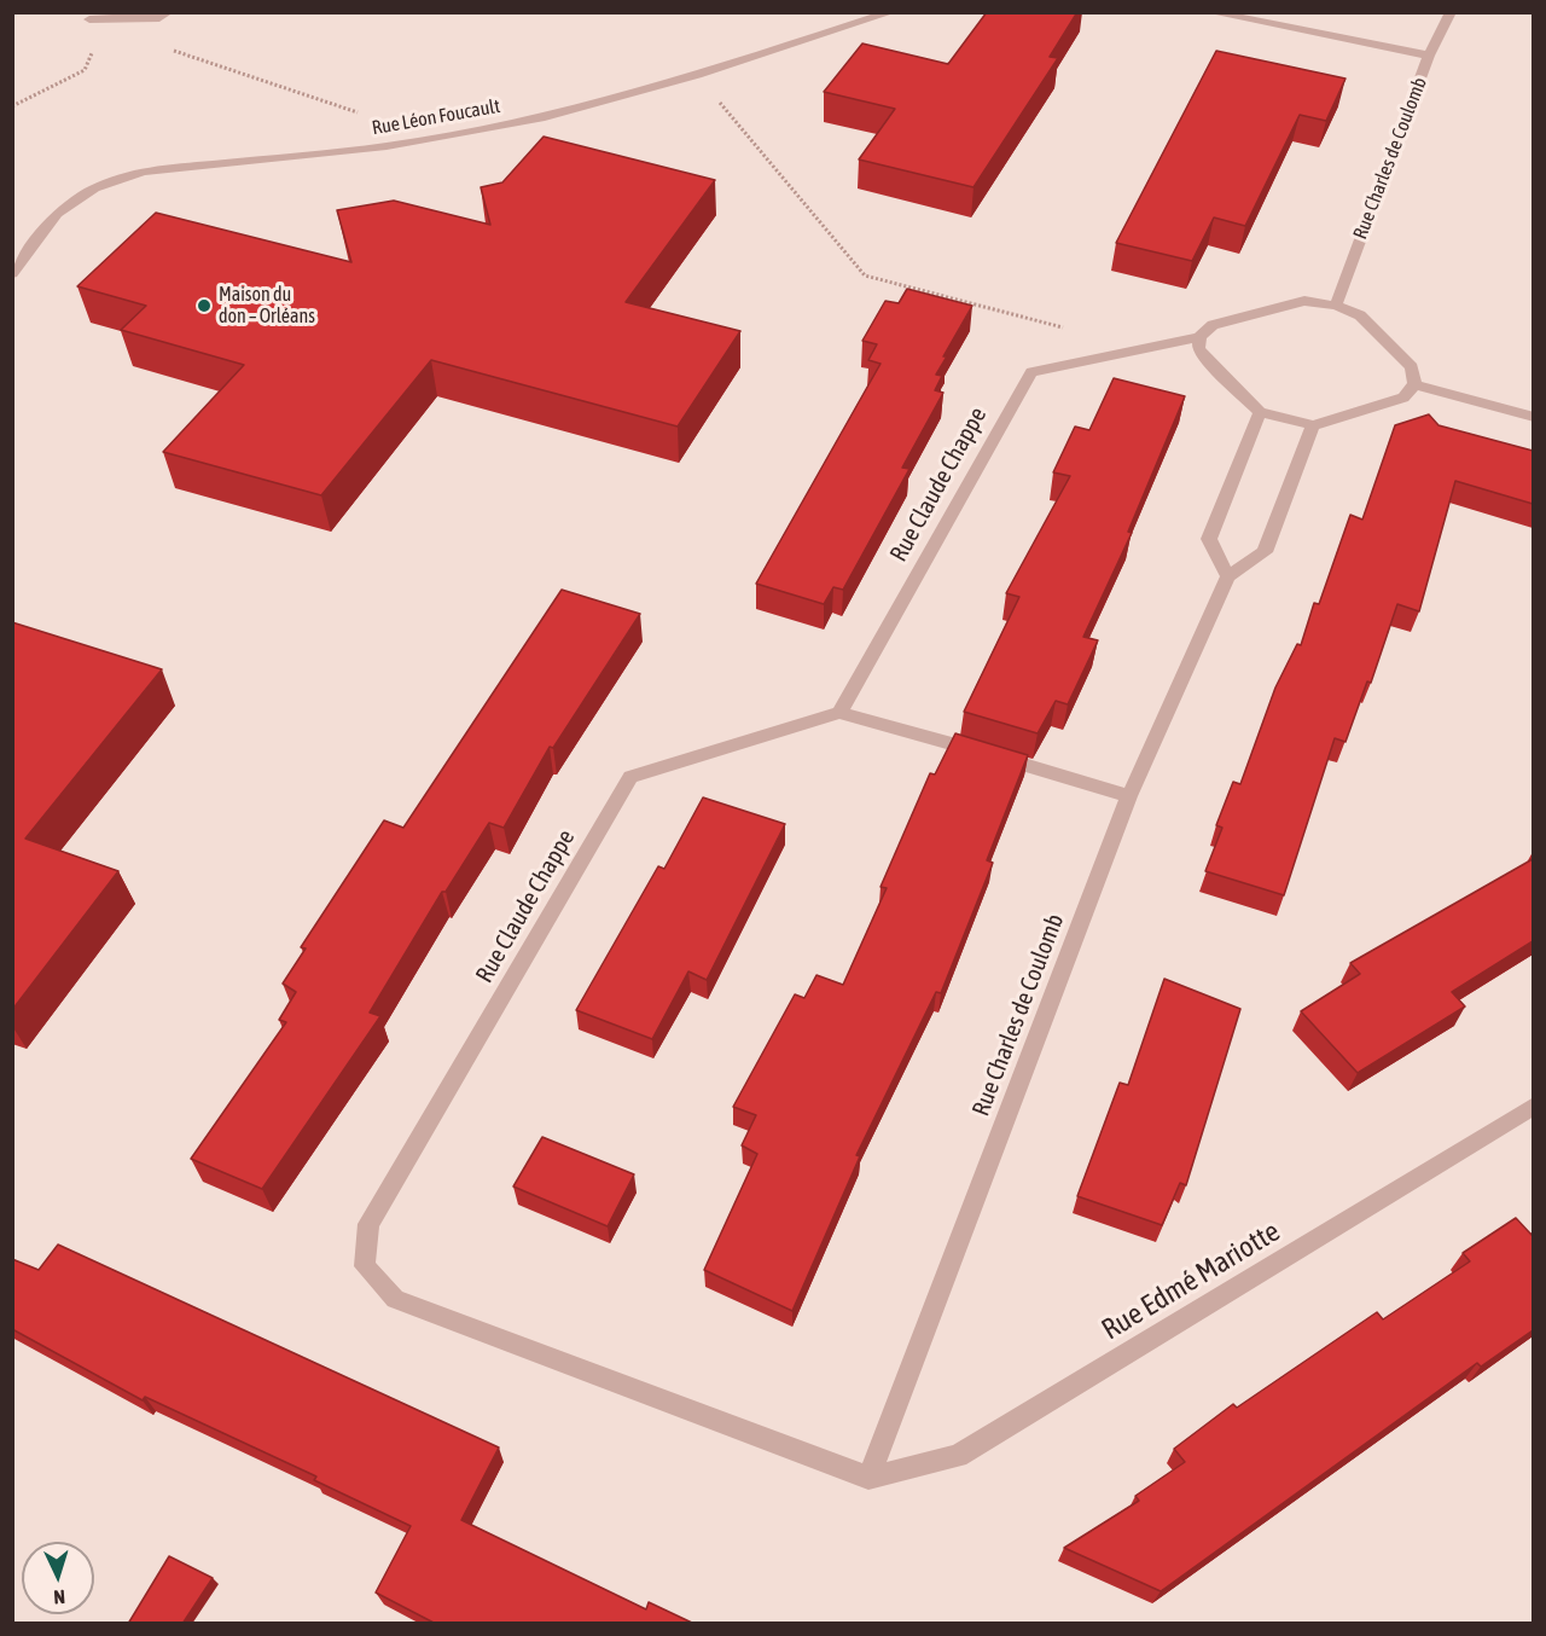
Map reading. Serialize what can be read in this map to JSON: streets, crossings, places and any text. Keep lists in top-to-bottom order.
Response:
{
  "streets": {
    "street": [
      "Rue Léon Foucault",
      "Rue Charles de Coulomb",
      "Rue Claude Chappe",
      "Rue Edmé Mariotte"
    ]
  },
  "crossings": [
    ["Rue Charles de Coulomb", "Rue Claude Chappe"],
    ["Rue Charles de Coulomb", "Rue Edmé Mariotte"],
    ["Rue Claude Chappe", "Rue Edmé Mariotte"]
  ],
  "places": ["Maison du don – Orléans"],
  "north": "bottom"
}
